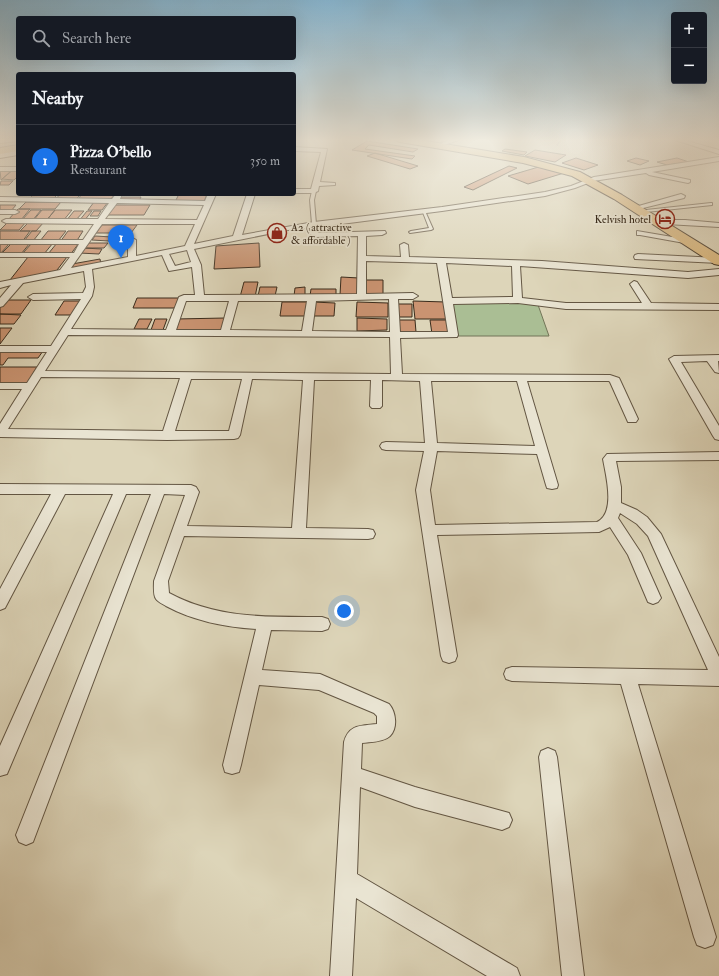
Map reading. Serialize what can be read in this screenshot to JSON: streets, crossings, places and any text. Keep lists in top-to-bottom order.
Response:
{
  "places": {
    "hotel": ["Kelvish hotel"],
    "shop": ["A2 ( attractive & affordable )"]
  },
  "page": {
    "map_buttons": ["+", "−"],
    "search": "Search here",
    "heading": "Nearby",
    "list": [
      {
        "mark": "1",
        "name": "Pizza O’bello",
        "note": "Restaurant",
        "value": "350 m"
      }
    ],
    "pins": "1"
  }
}
